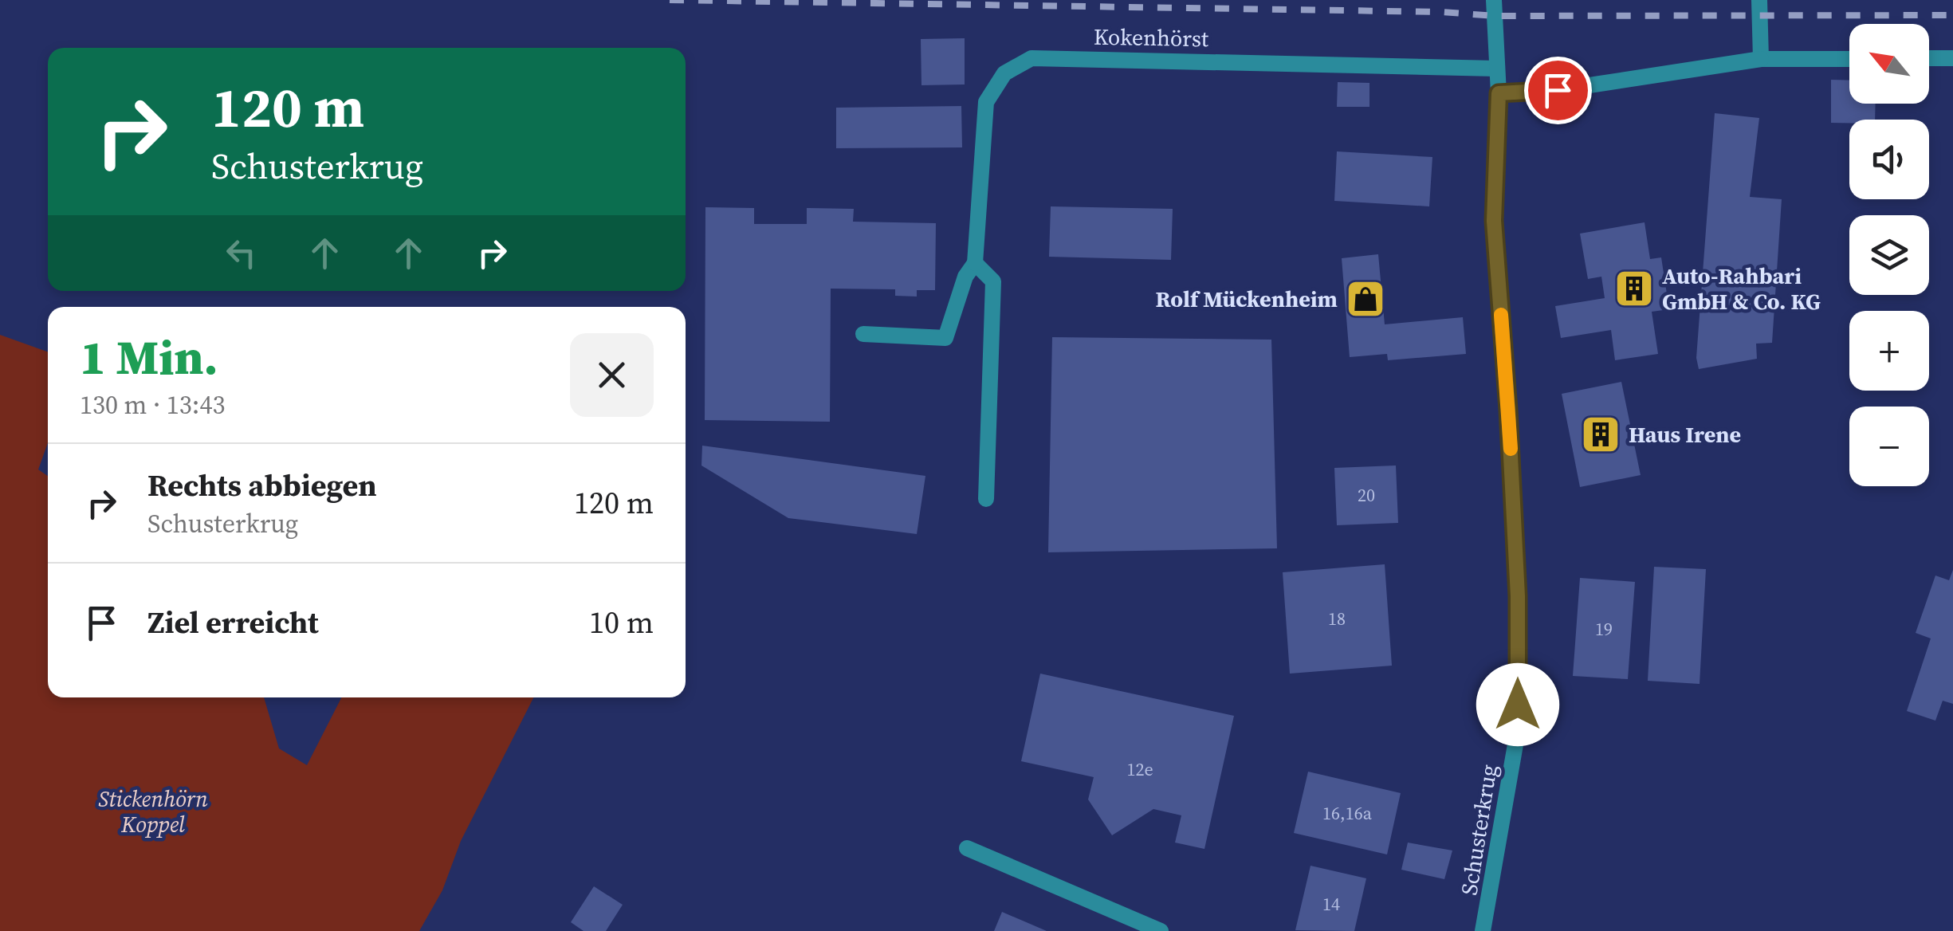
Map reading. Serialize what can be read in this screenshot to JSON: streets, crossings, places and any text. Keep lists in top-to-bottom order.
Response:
{
  "streets": {
    "street": ["Kokenhörst", "Schusterkrug"]
  },
  "crossings": [
    ["Kokenhörst", "Schusterkrug"]
  ],
  "parks": ["Stickenhörn Koppel"],
  "places": {
    "building": ["Auto-Rahbari GmbH & Co. KG", "Haus Irene"],
    "shop": ["Rolf Mückenheim"]
  },
  "house_numbers": [
    "20",
    "18",
    "19",
    "12e",
    "16,16a",
    "14"
  ],
  "north": "top left",
  "page": {
    "map_buttons": ["+", "−"],
    "turn": ["120 m", "Schusterkrug"],
    "heading": ["1 Min.", "130 m · 13:43"],
    "list": [
      {
        "name": "Rechts abbiegen",
        "note": "Schusterkrug",
        "value": "120 m"
      },
      {
        "name": "Ziel erreicht",
        "value": "10 m"
      }
    ]
  }
}
